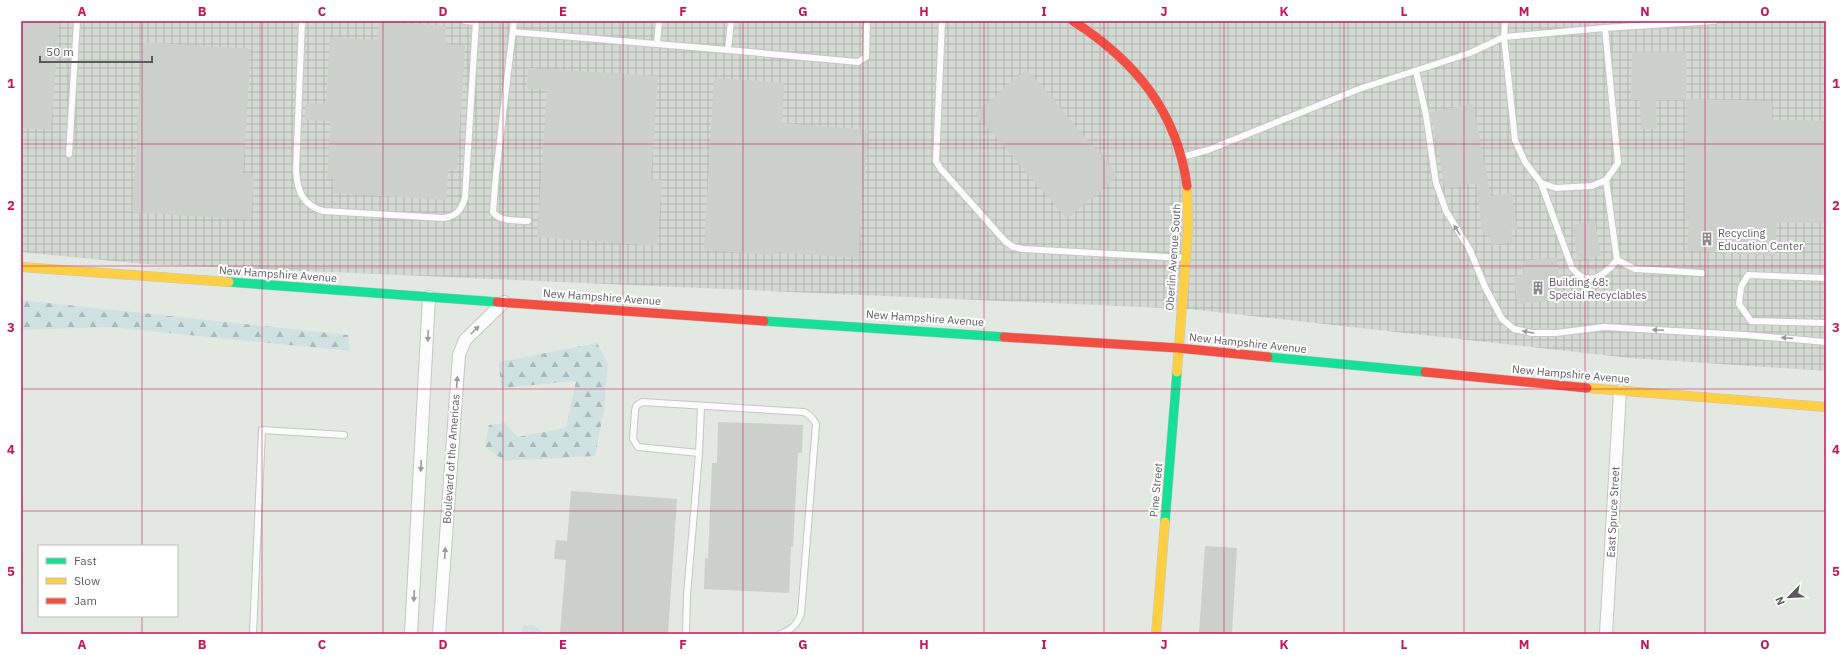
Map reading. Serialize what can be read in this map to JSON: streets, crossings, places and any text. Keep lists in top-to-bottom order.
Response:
{
  "streets": {
    "main road": ["Oberlin Avenue South", "New Hampshire Avenue", "Pine Street"],
    "street": ["Boulevard of the Americas", "East Spruce Street"]
  },
  "crossings": [
    ["Oberlin Avenue South", "New Hampshire Avenue"],
    ["Oberlin Avenue South", "Pine Street"],
    ["New Hampshire Avenue", "Boulevard of the Americas"],
    ["New Hampshire Avenue", "Pine Street"],
    ["New Hampshire Avenue", "East Spruce Street"]
  ],
  "places": {
    "building": ["Recycling Education Center", "Building 68: Special Recyclables"]
  },
  "legend": ["Fast", "Slow", "Jam"],
  "scale_bar": "50 m",
  "north": "bottom left",
  "grid": {
    "columns": [
      "A",
      "B",
      "C",
      "D",
      "E",
      "F",
      "G",
      "H",
      "I",
      "J",
      "K",
      "L",
      "M",
      "N",
      "O"
    ],
    "rows": [
      "1",
      "2",
      "3",
      "4",
      "5"
    ]
  }
}
